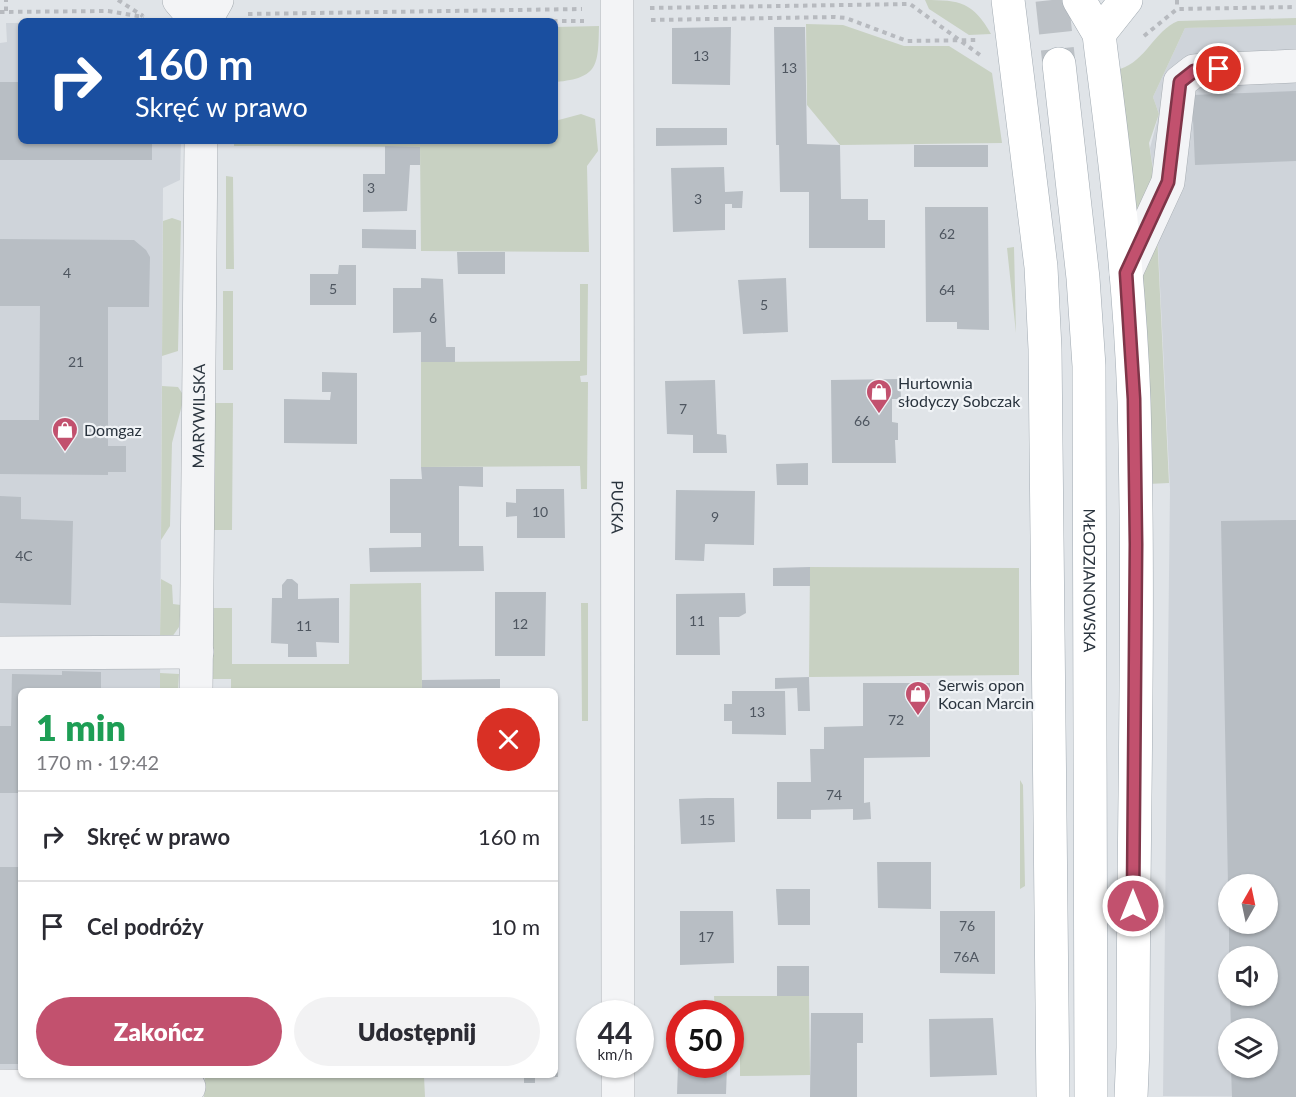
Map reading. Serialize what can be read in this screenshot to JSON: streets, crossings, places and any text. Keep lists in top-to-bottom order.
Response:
{
  "streets": {
    "main road": ["MŁODZIANOWSKA"],
    "street": ["MARYWILSKA", "PUCKA"]
  },
  "places": {
    "shop": ["Hurtownia słodyczy Sobczak", "Domgaz", "Serwis opon Kocan Marcin"]
  },
  "house_numbers": [
    "13",
    "13",
    "3",
    "3",
    "62",
    "4",
    "5",
    "64",
    "5",
    "6",
    "21",
    "7",
    "66",
    "10",
    "9",
    "4C",
    "11",
    "12",
    "11",
    "13",
    "72",
    "74",
    "15",
    "76",
    "17",
    "76A"
  ],
  "north": "top",
  "page": {
    "turn": ["160 m", "Skręć w prawo"],
    "heading": ["1 min", "170 m · 19:42"],
    "list": [
      {
        "name": "Skręć w prawo",
        "value": "160 m"
      },
      {
        "name": "Cel podróży",
        "value": "10 m"
      }
    ],
    "buttons": ["Zakończ", "Udostępnij"],
    "speed": "44 km/h",
    "limit": "50"
  }
}
